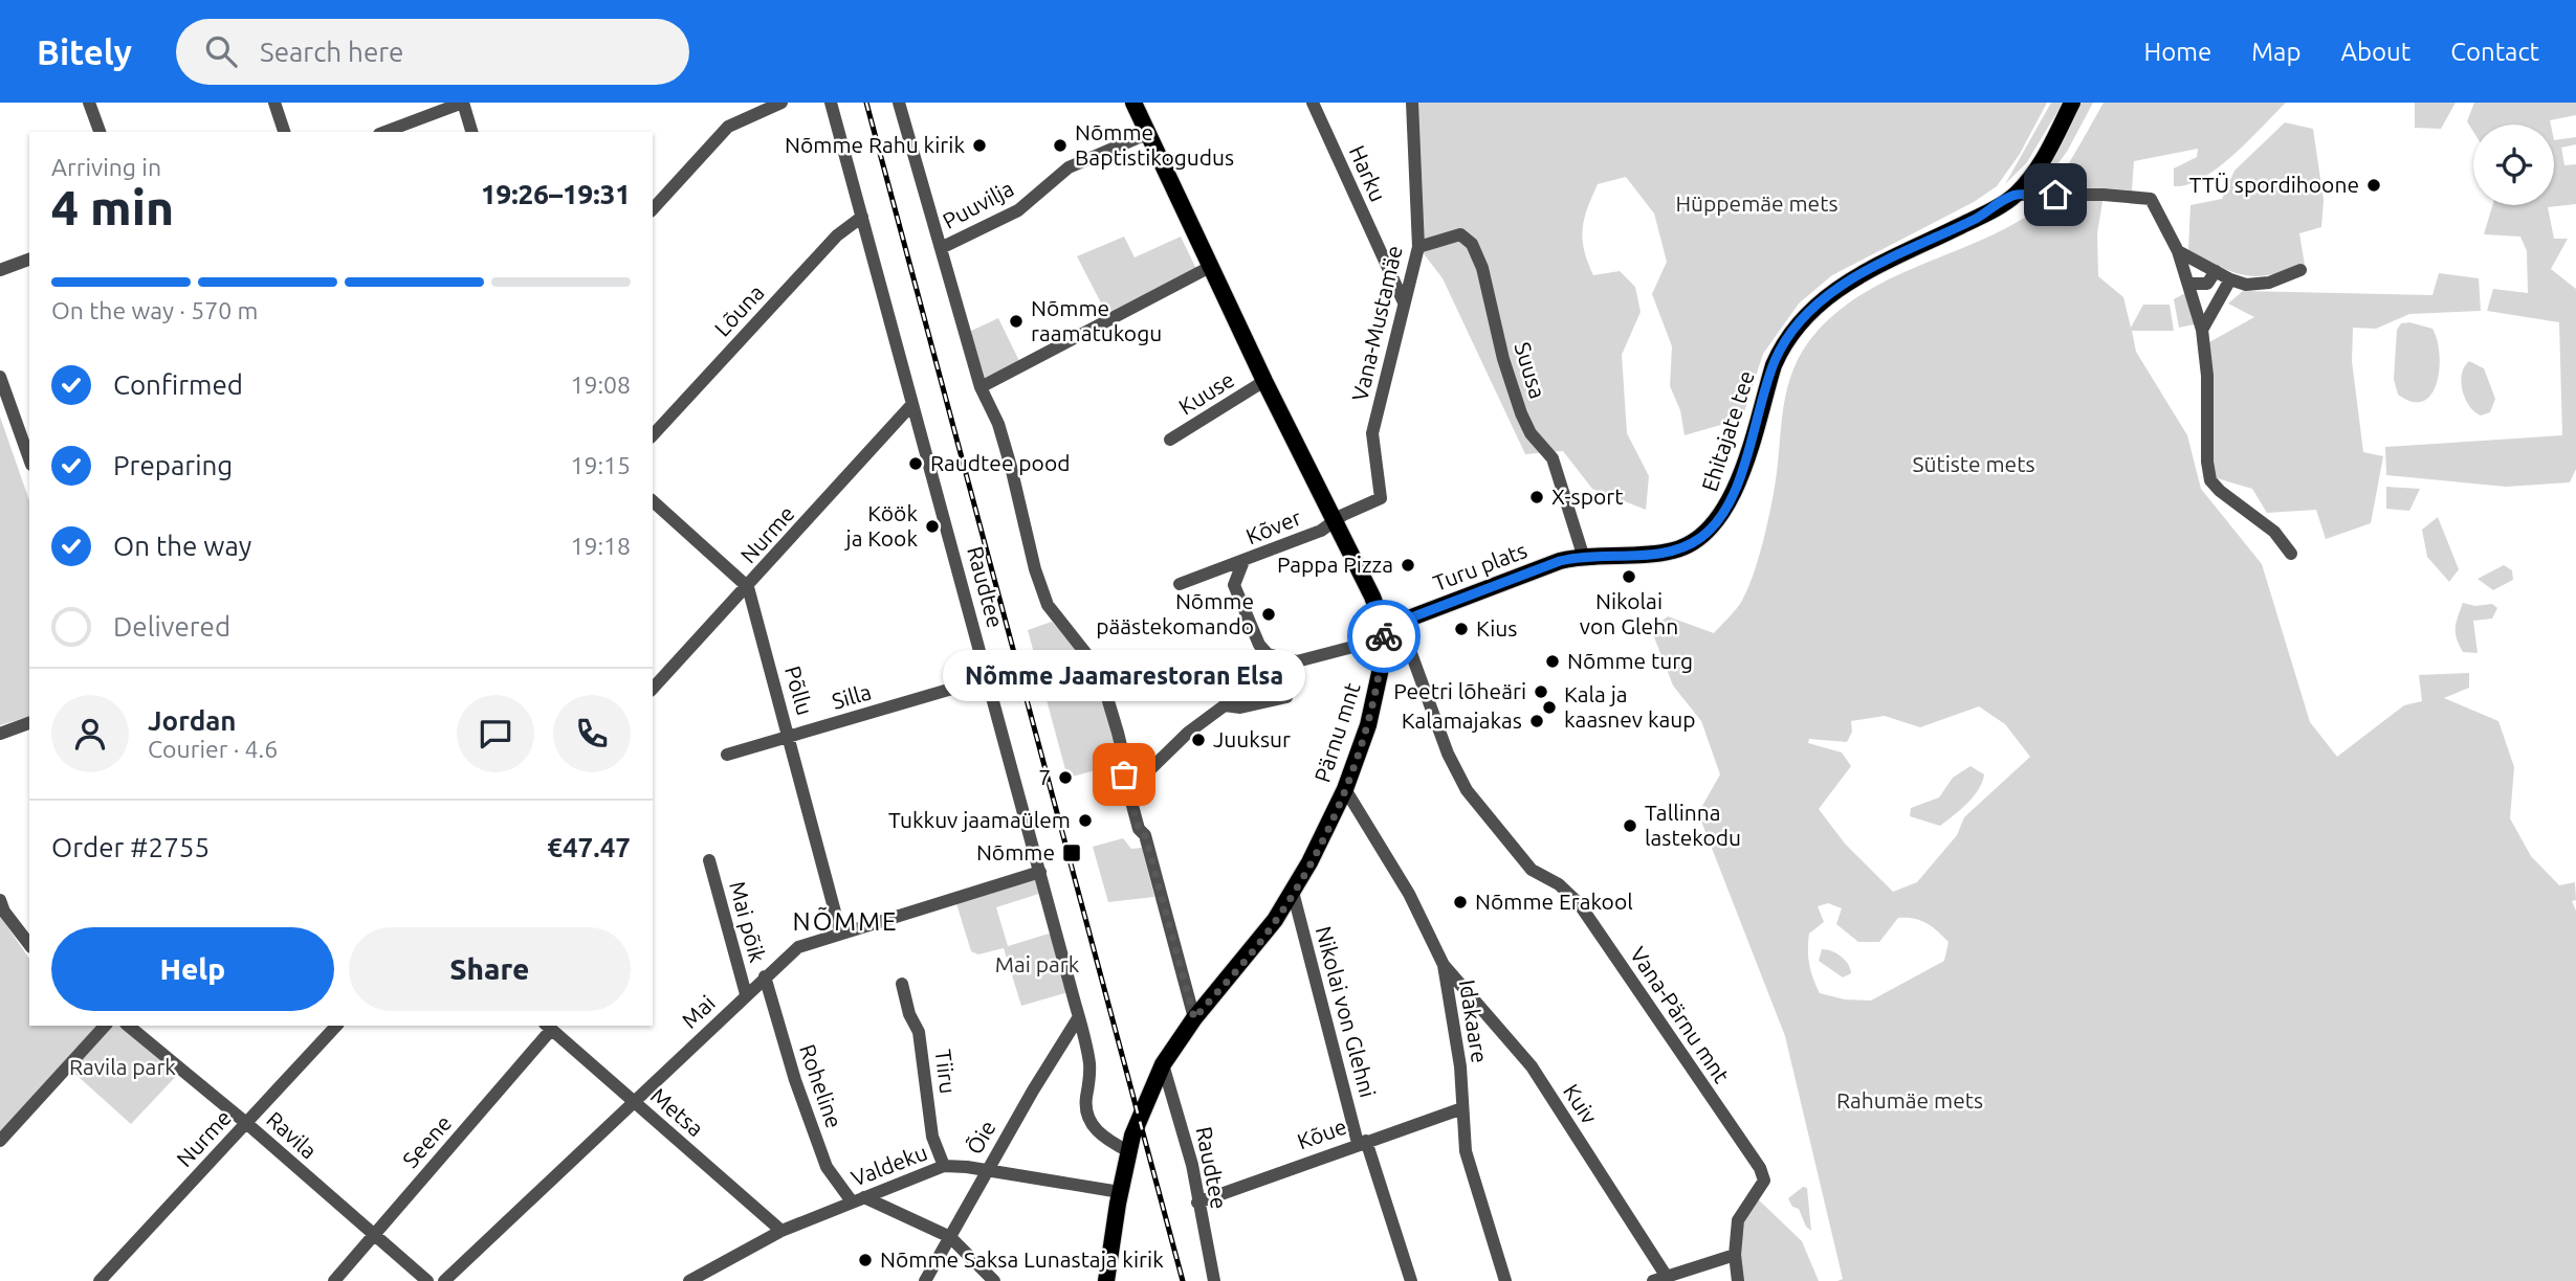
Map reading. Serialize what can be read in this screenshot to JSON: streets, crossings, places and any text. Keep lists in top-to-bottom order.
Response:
{
  "streets": {
    "main road": ["Ehitajate tee", "Turu plats", "Pärnu mnt"],
    "street": [
      "Harku",
      "Puuvilja",
      "Lõuna",
      "Vana-Mustamäe",
      "Suusa",
      "Kuuse",
      "Kõver",
      "Nurme",
      "Raudtee",
      "Põllu",
      "Silla",
      "Mai põik",
      "Mai",
      "Nikolai von Glehni",
      "Vana-Pärnu mnt",
      "Idakaare",
      "Tiiru",
      "Roheline",
      "Kuiv",
      "Metsa",
      "Kõue",
      "Ravila",
      "Õie",
      "Seene",
      "Valdeku"
    ]
  },
  "crossings": [
    ["Harku", "Vana-Mustamäe"],
    ["Puuvilja", "Pärnu mnt"],
    ["Lõuna", "Raudtee"],
    ["Vana-Mustamäe", "Suusa"],
    ["Vana-Mustamäe", "Kõver"],
    ["Vana-Mustamäe", "Pärnu mnt"],
    ["Suusa", "Ehitajate tee"],
    ["Suusa", "Turu plats"],
    ["Kuuse", "Pärnu mnt"],
    ["Ehitajate tee", "Turu plats"],
    ["Kõver", "Pärnu mnt"],
    ["Nurme", "Raudtee"],
    ["Nurme", "Põllu"],
    ["Nurme", "Ravila"],
    ["Turu plats", "Pärnu mnt"],
    ["Turu plats", "Vana-Pärnu mnt"],
    ["Raudtee", "Silla"],
    ["Raudtee", "Pärnu mnt"],
    ["Raudtee", "Mai"],
    ["Raudtee", "Kõue"],
    ["Raudtee", "Õie"],
    ["Põllu", "Silla"],
    ["Põllu", "Mai"],
    ["Pärnu mnt", "Nikolai von Glehni"],
    ["Pärnu mnt", "Vana-Pärnu mnt"],
    ["Pärnu mnt", "Idakaare"],
    ["Pärnu mnt", "Valdeku"],
    ["Mai põik", "Mai"],
    ["Mai", "Roheline"],
    ["Mai", "Metsa"],
    ["Nikolai von Glehni", "Kõue"],
    ["Idakaare", "Kuiv"],
    ["Idakaare", "Kõue"],
    ["Tiiru", "Valdeku"],
    ["Roheline", "Õie"],
    ["Roheline", "Valdeku"],
    ["Metsa", "Seene"],
    ["Metsa", "Valdeku"],
    ["Ravila", "Seene"],
    ["Õie", "Valdeku"]
  ],
  "districts": ["NÕMME"],
  "parks": [
    "Hüppemäe mets",
    "Sütiste mets",
    "Mai park",
    "Ravila park",
    "Rahumäe mets"
  ],
  "places": {
    "other": [
      "Nõmme Rahu kirik",
      "Nõmme Baptistikogudus",
      "TTÜ spordihoone",
      "Nõmme raamatukogu",
      "Raudtee pood",
      "X-sport",
      "Köök ja Kook",
      "Pappa Pizza",
      "Nikolai von Glehn",
      "Nõmme päästekomando",
      "Kius",
      "Nõmme turg",
      "Peetri lõheäri",
      "Kala ja kaasnev kaup",
      "Kalamajakas",
      "Juuksur",
      "Nõmme Jaamarestoran Elsa",
      "7",
      "Tukkuv jaamaülem",
      "Tallinna lastekodu",
      "Nõmme Erakool",
      "Nõmme Saksa Lunastaja kirik"
    ],
    "transit": ["Nõmme"]
  },
  "page": {
    "header": "Bitely",
    "search": "Search here",
    "nav": [
      "Home",
      "Map",
      "About",
      "Contact"
    ],
    "heading": ["4 min", "Arriving in", "19:26–19:31"],
    "panel": [
      "Jordan",
      "Courier · 4.6",
      "Order #2755",
      "€47.47"
    ],
    "bar": "On the way · 570 m",
    "list": [
      ["Confirmed", "19:08"],
      ["Preparing", "19:15"],
      ["On the way", "19:18"],
      "Delivered"
    ],
    "bubble": "Nõmme Jaamarestoran Elsa",
    "buttons": ["Help", "Share"]
  }
}
